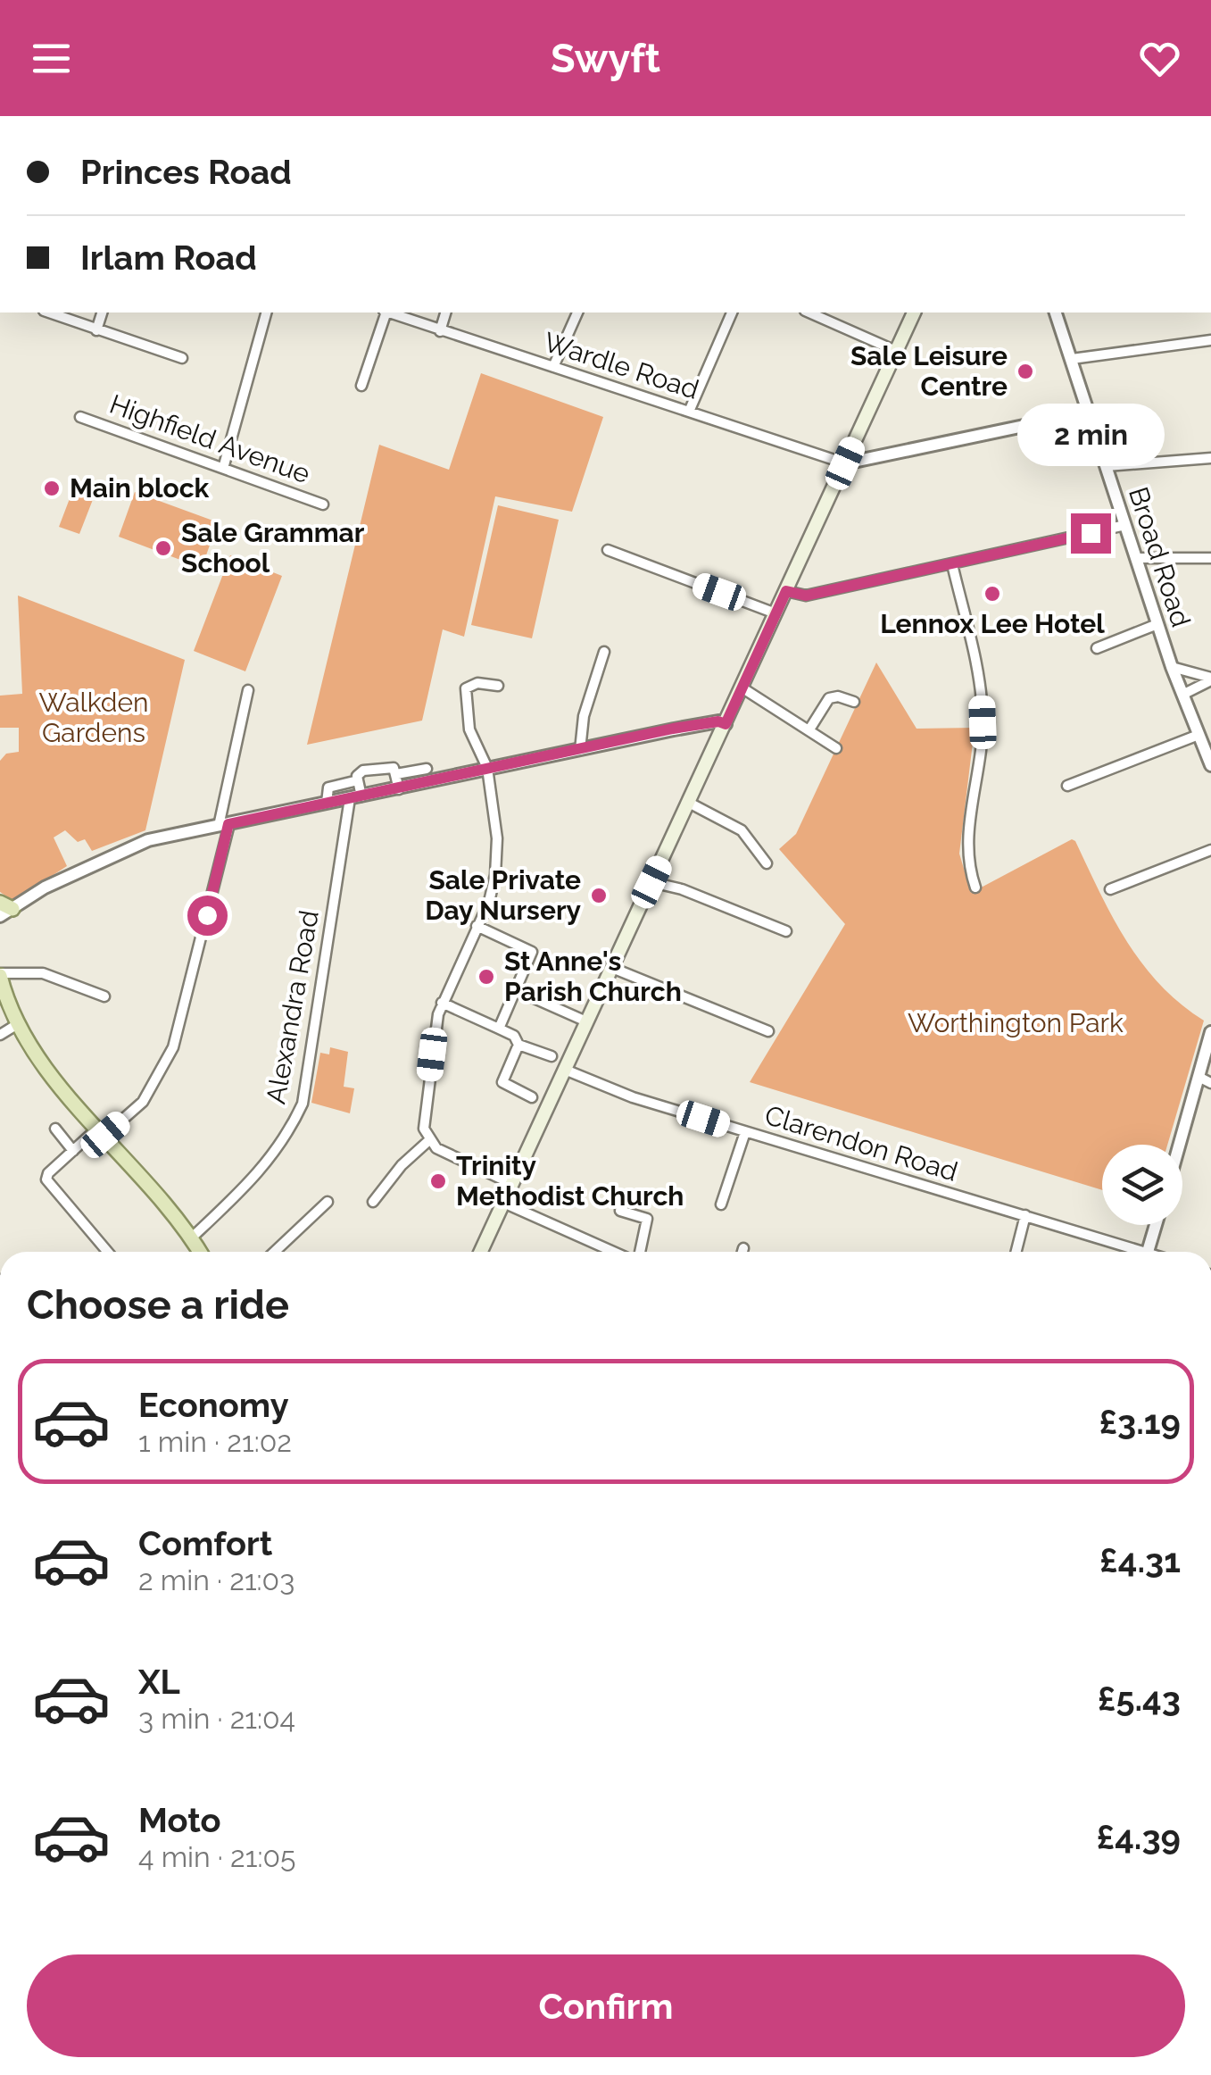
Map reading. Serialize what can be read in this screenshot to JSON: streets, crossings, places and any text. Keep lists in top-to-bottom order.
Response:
{
  "streets": {
    "street": [
      "Wardle Road",
      "Highfield Avenue",
      "Broad Road",
      "Alexandra Road",
      "Clarendon Road"
    ]
  },
  "parks": ["Walkden Gardens", "Worthington Park"],
  "places": [
    "Sale Leisure Centre",
    "Main block",
    "Sale Grammar School",
    "Lennox Lee Hotel",
    "Sale Private Day Nursery",
    "St Anne's Parish Church",
    "Trinity Methodist Church"
  ],
  "page": {
    "header": "Swyft",
    "banner": ["Princes Road", "Irlam Road"],
    "bubble": "2 min",
    "heading": "Choose a ride",
    "list": [
      {
        "name": "Economy",
        "note": "1 min · 21:02",
        "value": "£3.19"
      },
      {
        "name": "Comfort",
        "note": "2 min · 21:03",
        "value": "£4.31"
      },
      {
        "name": "XL",
        "note": "3 min · 21:04",
        "value": "£5.43"
      },
      {
        "name": "Moto",
        "note": "4 min · 21:05",
        "value": "£4.39"
      }
    ],
    "buttons": "Confirm"
  }
}
